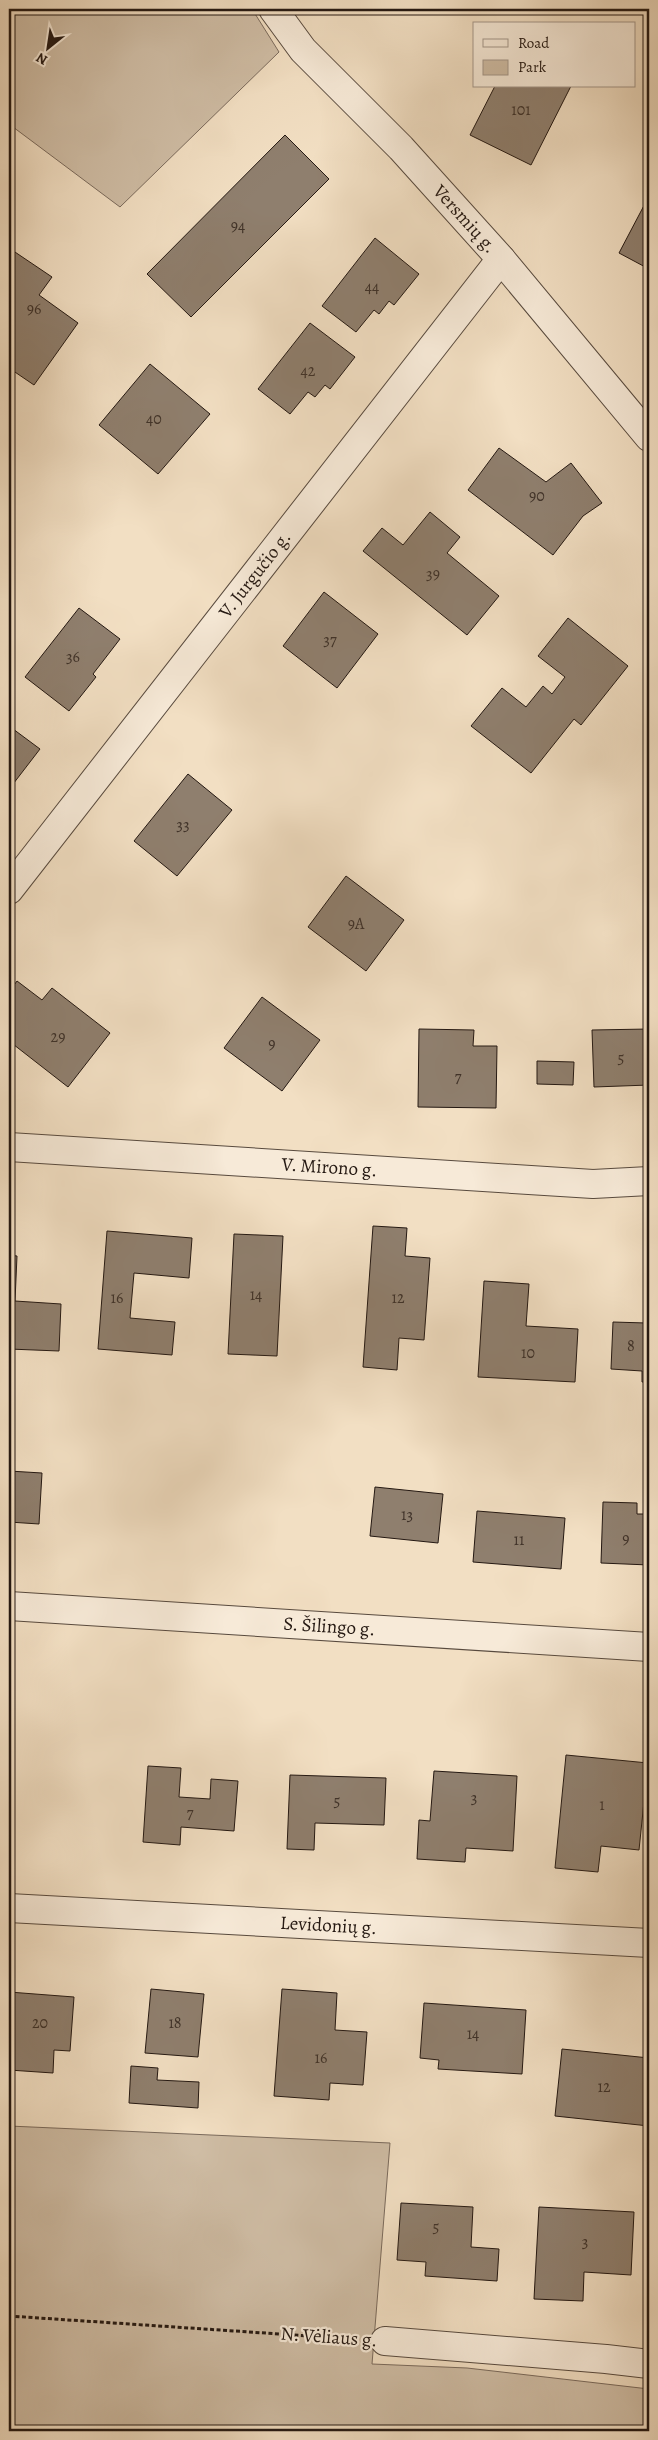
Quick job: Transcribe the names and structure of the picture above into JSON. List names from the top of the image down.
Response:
{
  "streets": {
    "street": [
      "Versmių g.",
      "V. Jurgučio g.",
      "V. Mirono g.",
      "S. Šilingo g.",
      "Levidonių g.",
      "N. Vėliaus g."
    ]
  },
  "crossings": [
    ["Versmių g.", "V. Jurgučio g."]
  ],
  "house_numbers": [
    "101",
    "94",
    "44",
    "96",
    "42",
    "40",
    "90",
    "39",
    "37",
    "36",
    "33",
    "9A",
    "29",
    "9",
    "5",
    "7",
    "14",
    "16",
    "12",
    "8",
    "10",
    "13",
    "9",
    "11",
    "3",
    "5",
    "1",
    "7",
    "20",
    "18",
    "14",
    "16",
    "12",
    "5",
    "3"
  ],
  "legend": ["Road", "Park"],
  "north": "bottom left"
}
